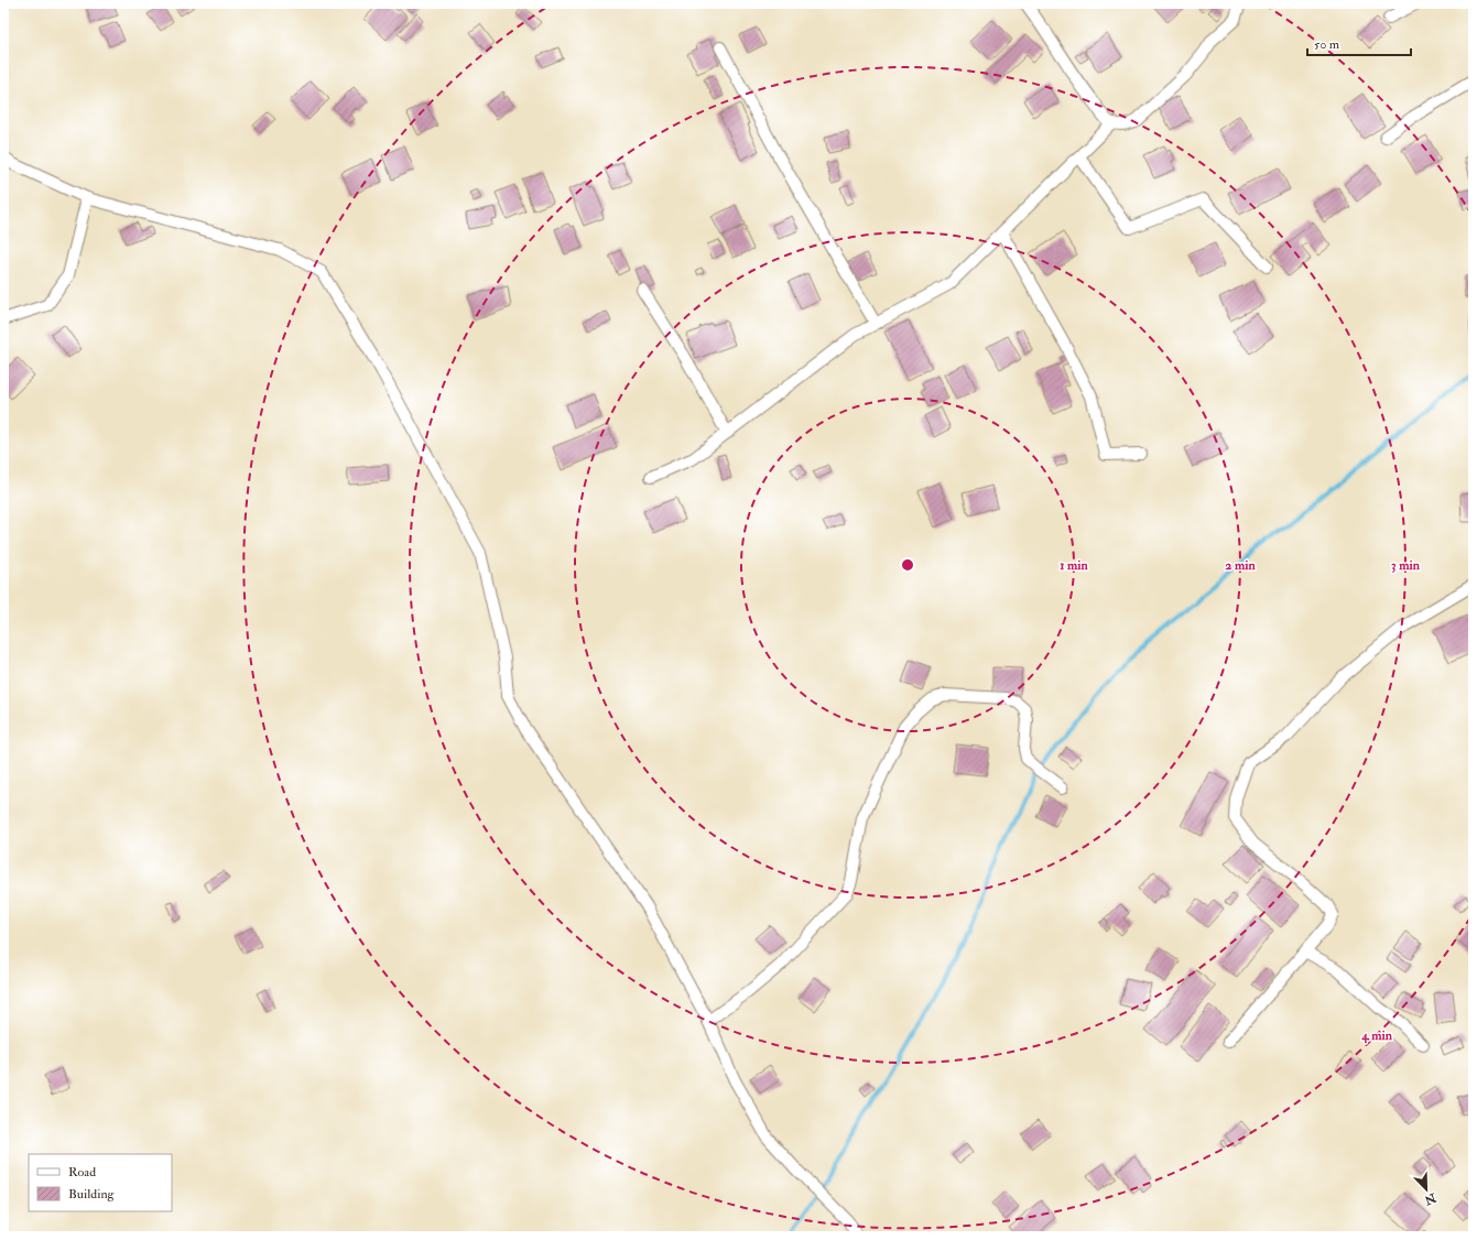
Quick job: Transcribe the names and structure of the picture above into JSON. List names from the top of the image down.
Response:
{
  "legend": ["Road", "Building"],
  "scale_bar": "50 m",
  "north": "bottom right",
  "rings": [
    "1 min",
    "2 min",
    "3 min",
    "4 min"
  ]
}
